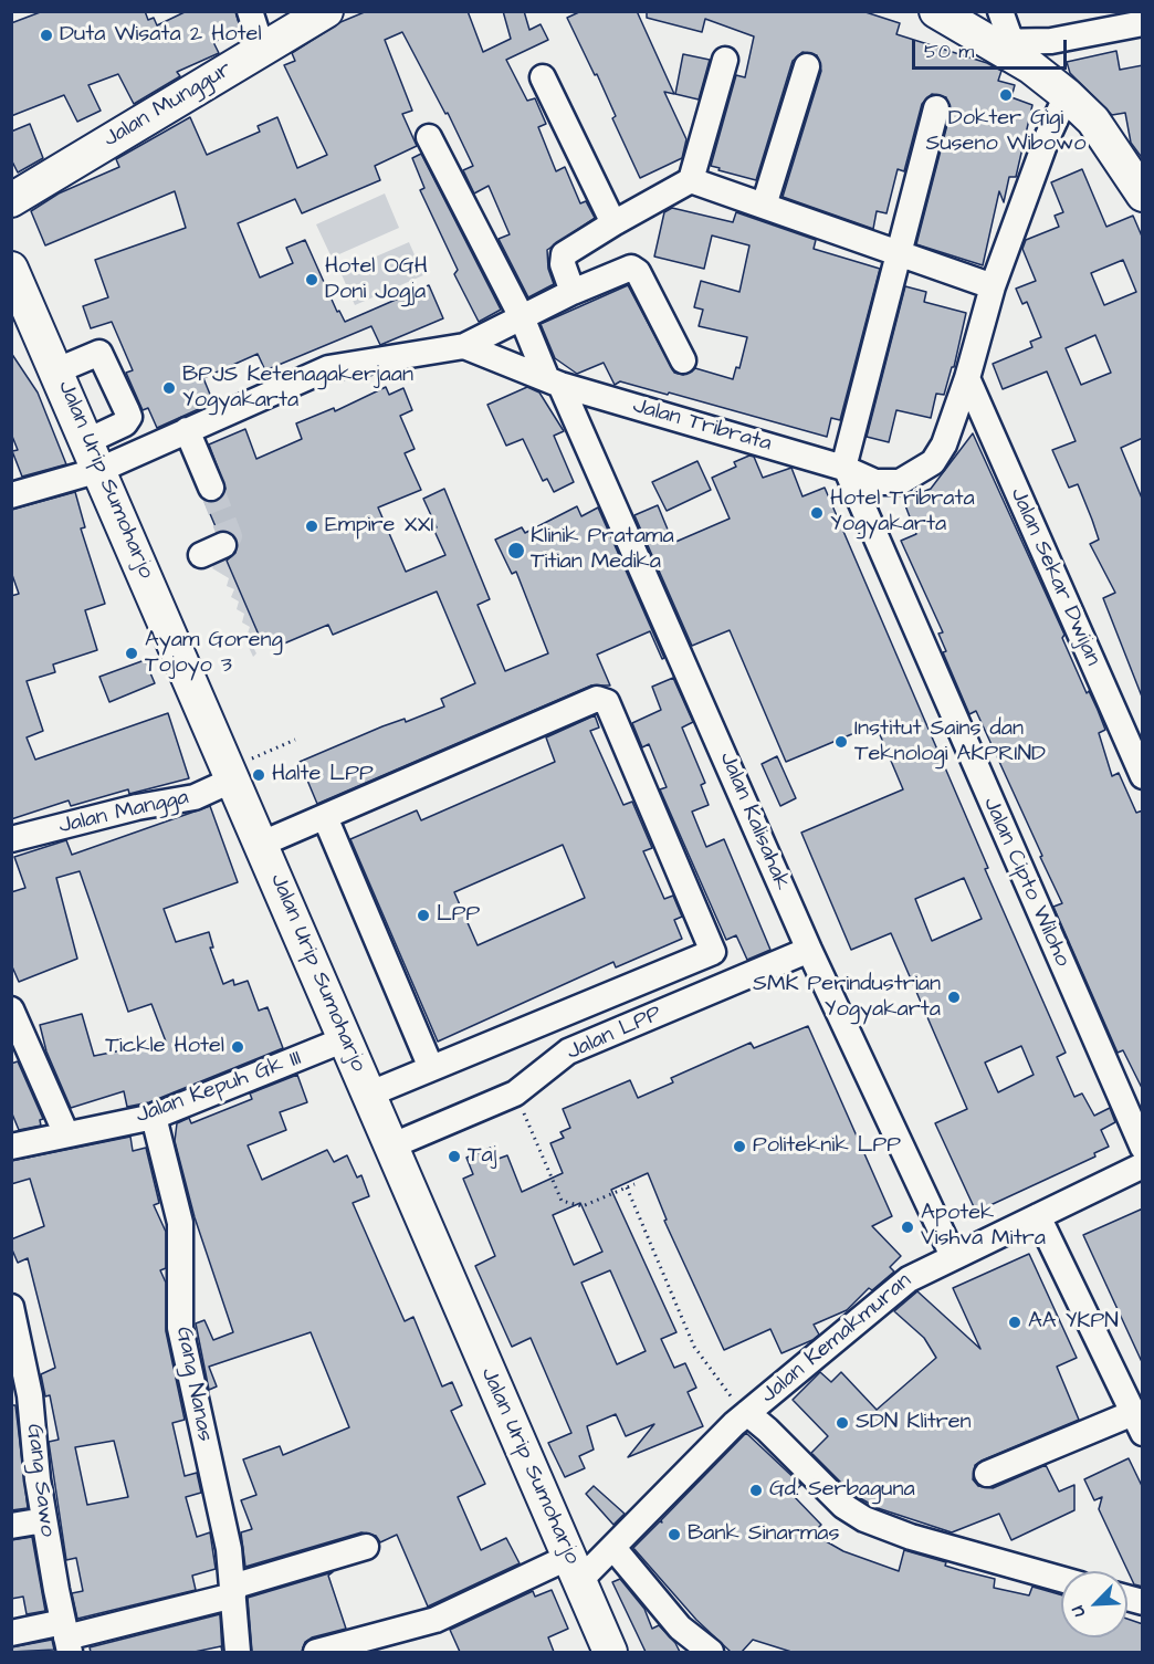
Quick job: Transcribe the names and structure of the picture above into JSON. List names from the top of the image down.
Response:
{
  "streets": {
    "main road": ["Jalan Munggur", "Jalan Urip Sumoharjo"],
    "street": [
      "Jalan Tribrata",
      "Jalan Sekar Dwijan",
      "Jalan Mangga",
      "Jalan Kalisahak",
      "Jalan Cipto Wiloho",
      "Jalan LPP",
      "Jalan Kepuh Gk III",
      "Jalan Kemakmuran",
      "Gang Nanas",
      "Gang Sawo"
    ]
  },
  "crossings": [
    ["Jalan Tribrata", "Jalan Sekar Dwijan"],
    ["Jalan Tribrata", "Jalan Kalisahak"],
    ["Jalan Tribrata", "Jalan Cipto Wiloho"],
    ["Jalan Urip Sumoharjo", "Jalan Mangga"],
    ["Jalan Urip Sumoharjo", "Jalan LPP"],
    ["Jalan Urip Sumoharjo", "Jalan Kepuh Gk III"],
    ["Jalan Urip Sumoharjo", "Jalan Kemakmuran"],
    ["Jalan Kalisahak", "Jalan LPP"],
    ["Jalan Kalisahak", "Jalan Kemakmuran"],
    ["Jalan Kepuh Gk III", "Gang Nanas"]
  ],
  "places": [
    "Duta Wisata 2 Hotel",
    "Dokter Gigi Suseno Wibowo",
    "Hotel OGH Doni Jogja",
    "BPJS Ketenagakerjaan Yogyakarta",
    "Hotel Tribrata Yogyakarta",
    "Empire XXI",
    "Klinik Pratama Titian Medika",
    "Ayam Goreng Tojoyo 3",
    "Institut Sains dan Teknologi AKPRIND",
    "Halte LPP",
    "LPP",
    "SMK Perindustrian Yogyakarta",
    "Tickle Hotel",
    "Politeknik LPP",
    "Taj",
    "Apotek Vishva Mitra",
    "AA YKPN",
    "SDN Klitren",
    "Gd. Serbaguna",
    "Bank Sinarmas"
  ],
  "scale_bar": "50 m",
  "north": "bottom left"
}
